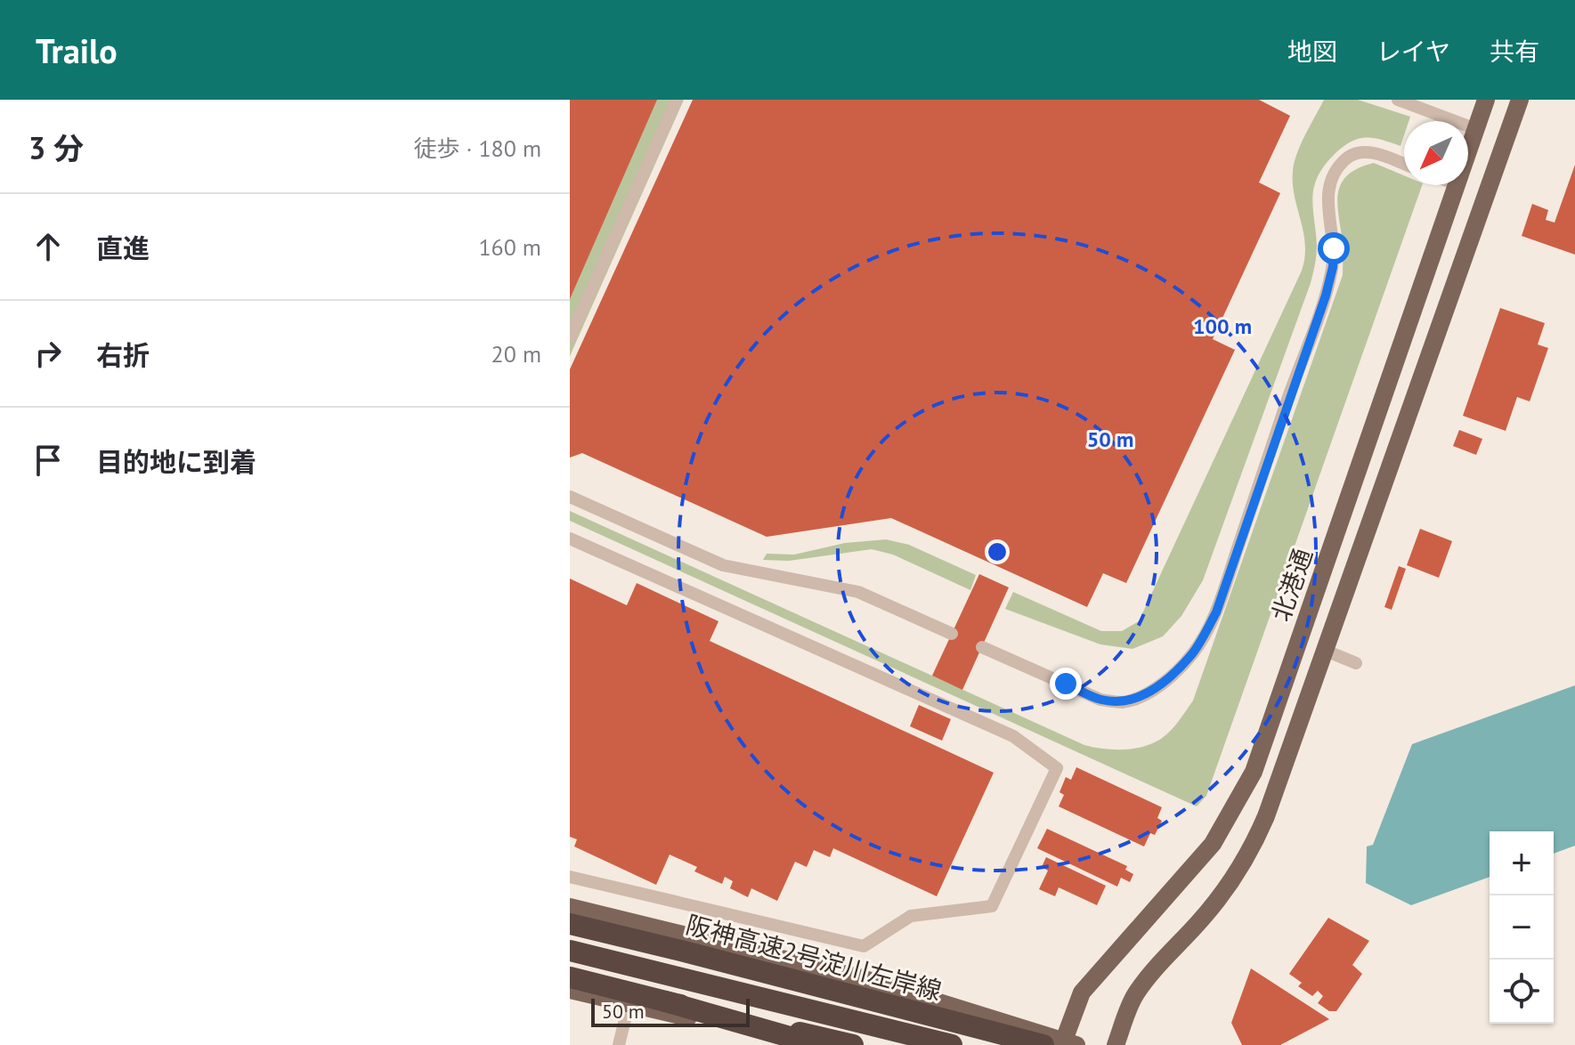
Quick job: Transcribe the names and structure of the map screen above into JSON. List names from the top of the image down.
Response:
{
  "streets": {
    "highway": ["阪神高速2号淀川左岸線"],
    "main road": ["北港通"]
  },
  "crossings": [
    ["北港通", "阪神高速2号淀川左岸線"]
  ],
  "scale_bar": "50 m",
  "north": "bottom left",
  "page": {
    "header": "Trailo",
    "nav": ["地図", "レイヤ", "共有"],
    "heading": ["3 分", "徒歩 · 180 m"],
    "list": [
      ["直進", "160 m"],
      ["右折", "20 m"],
      "目的地に到着"
    ],
    "map_buttons": ["+", "−"],
    "scale": "50 m"
  },
  "rings": ["100 m", "50 m"]
}
